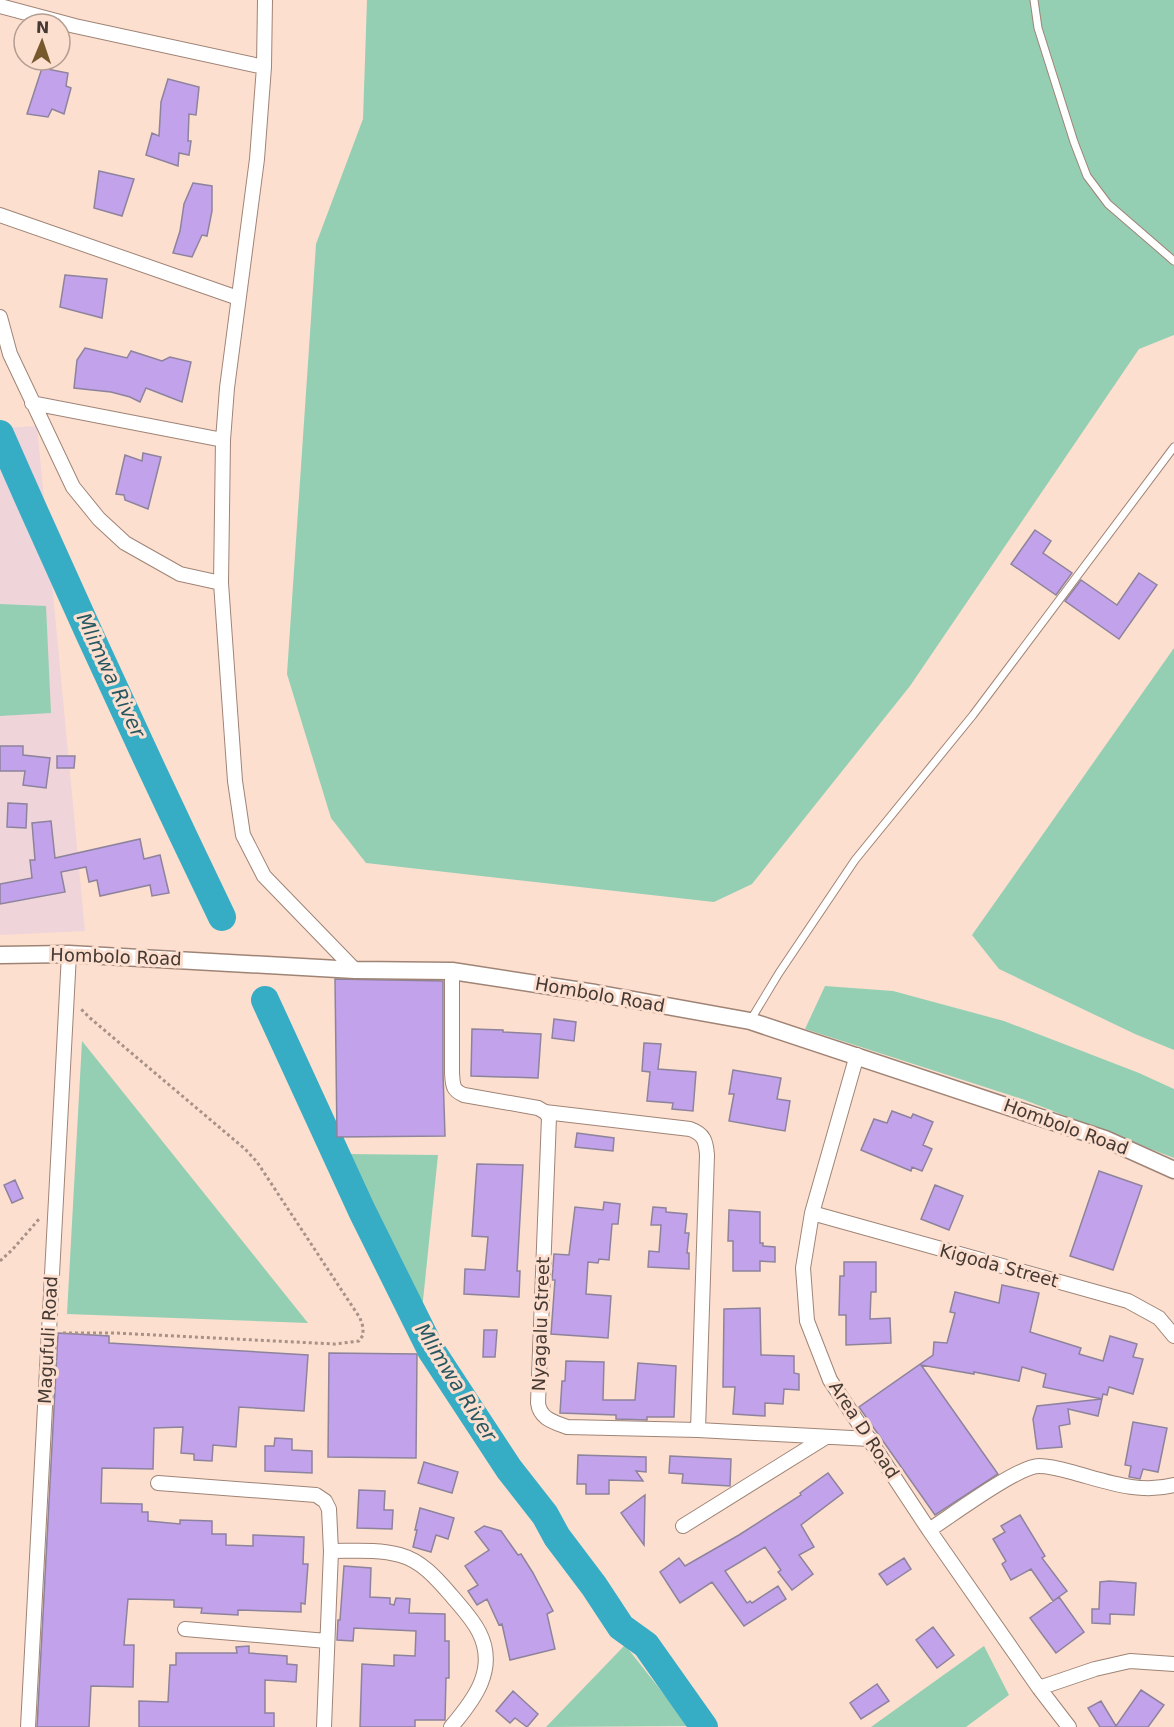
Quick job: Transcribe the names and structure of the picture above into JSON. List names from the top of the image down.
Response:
{
  "streets": {
    "street": [
      "Hombolo Road",
      "Kigoda Street",
      "Nyagalu Street",
      "Magufuli Road",
      "Area D Road"
    ]
  },
  "crossings": [
    ["Hombolo Road", "Magufuli Road"],
    ["Hombolo Road", "Area D Road"],
    ["Kigoda Street", "Area D Road"],
    ["Nyagalu Street", "Area D Road"]
  ],
  "water": ["Mlimwa River"],
  "north": "top"
}
